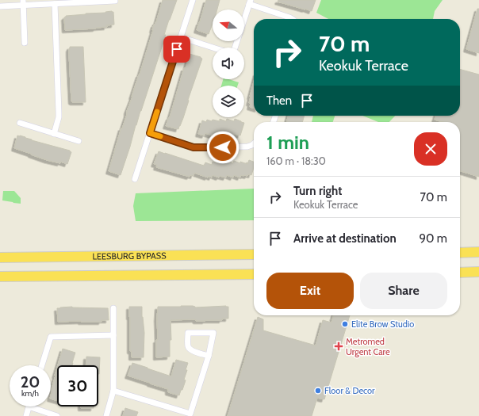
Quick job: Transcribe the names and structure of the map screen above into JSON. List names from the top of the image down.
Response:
{
  "streets": {
    "highway": ["LEESBURG BYPASS"]
  },
  "places": {
    "other": ["Elite Brow Studio", "Floor & Decor"],
    "health": ["Metromed Urgent Care"]
  },
  "north": "left",
  "page": {
    "turn": ["70 m", "Keokuk Terrace"],
    "then": "Then",
    "heading": ["1 min", "160 m · 18:30"],
    "list": [
      {
        "name": "Turn right",
        "note": "Keokuk Terrace",
        "value": "70 m"
      },
      {
        "name": "Arrive at destination",
        "value": "90 m"
      }
    ],
    "buttons": ["Exit", "Share"],
    "speed": "20 km/h",
    "limit": "30"
  }
}
